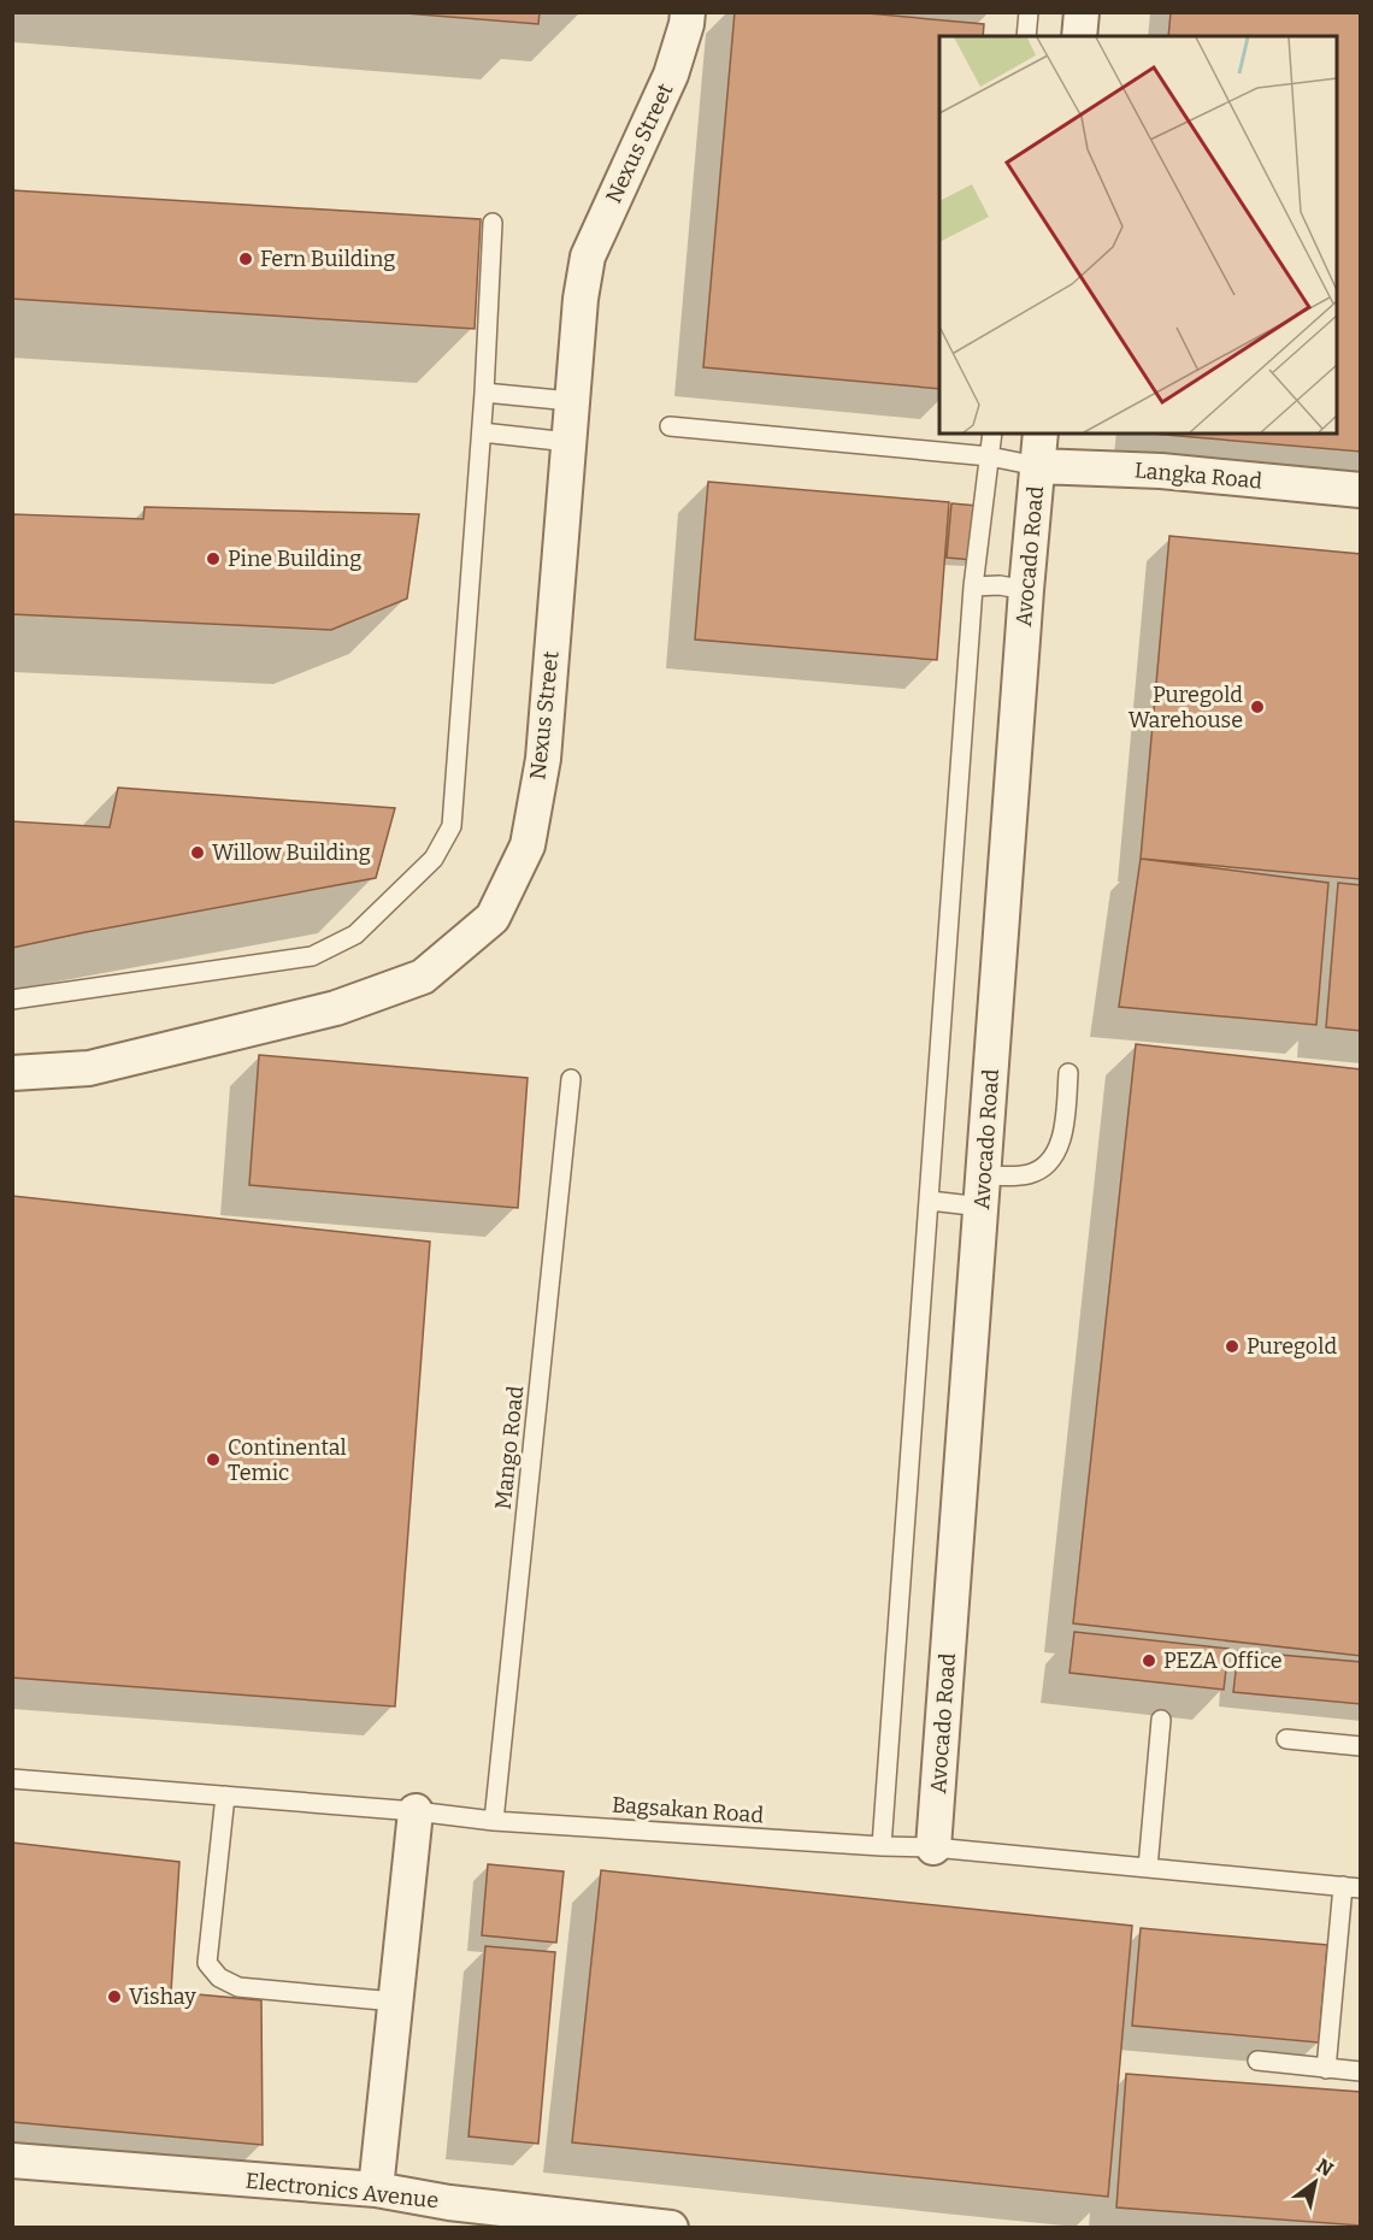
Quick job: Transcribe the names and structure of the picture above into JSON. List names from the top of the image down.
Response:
{
  "streets": {
    "street": [
      "Nexus Street",
      "Langka Road",
      "Avocado Road",
      "Electronics Avenue"
    ],
    "lane": ["Mango Road", "Bagsakan Road"]
  },
  "crossings": [
    ["Langka Road", "Avocado Road"],
    ["Avocado Road", "Bagsakan Road"],
    ["Mango Road", "Bagsakan Road"]
  ],
  "places": [
    "Fern Building",
    "Pine Building",
    "Puregold Warehouse",
    "Willow Building",
    "Puregold",
    "Continental Temic",
    "PEZA Office",
    "Vishay"
  ],
  "north": "top right"
}
